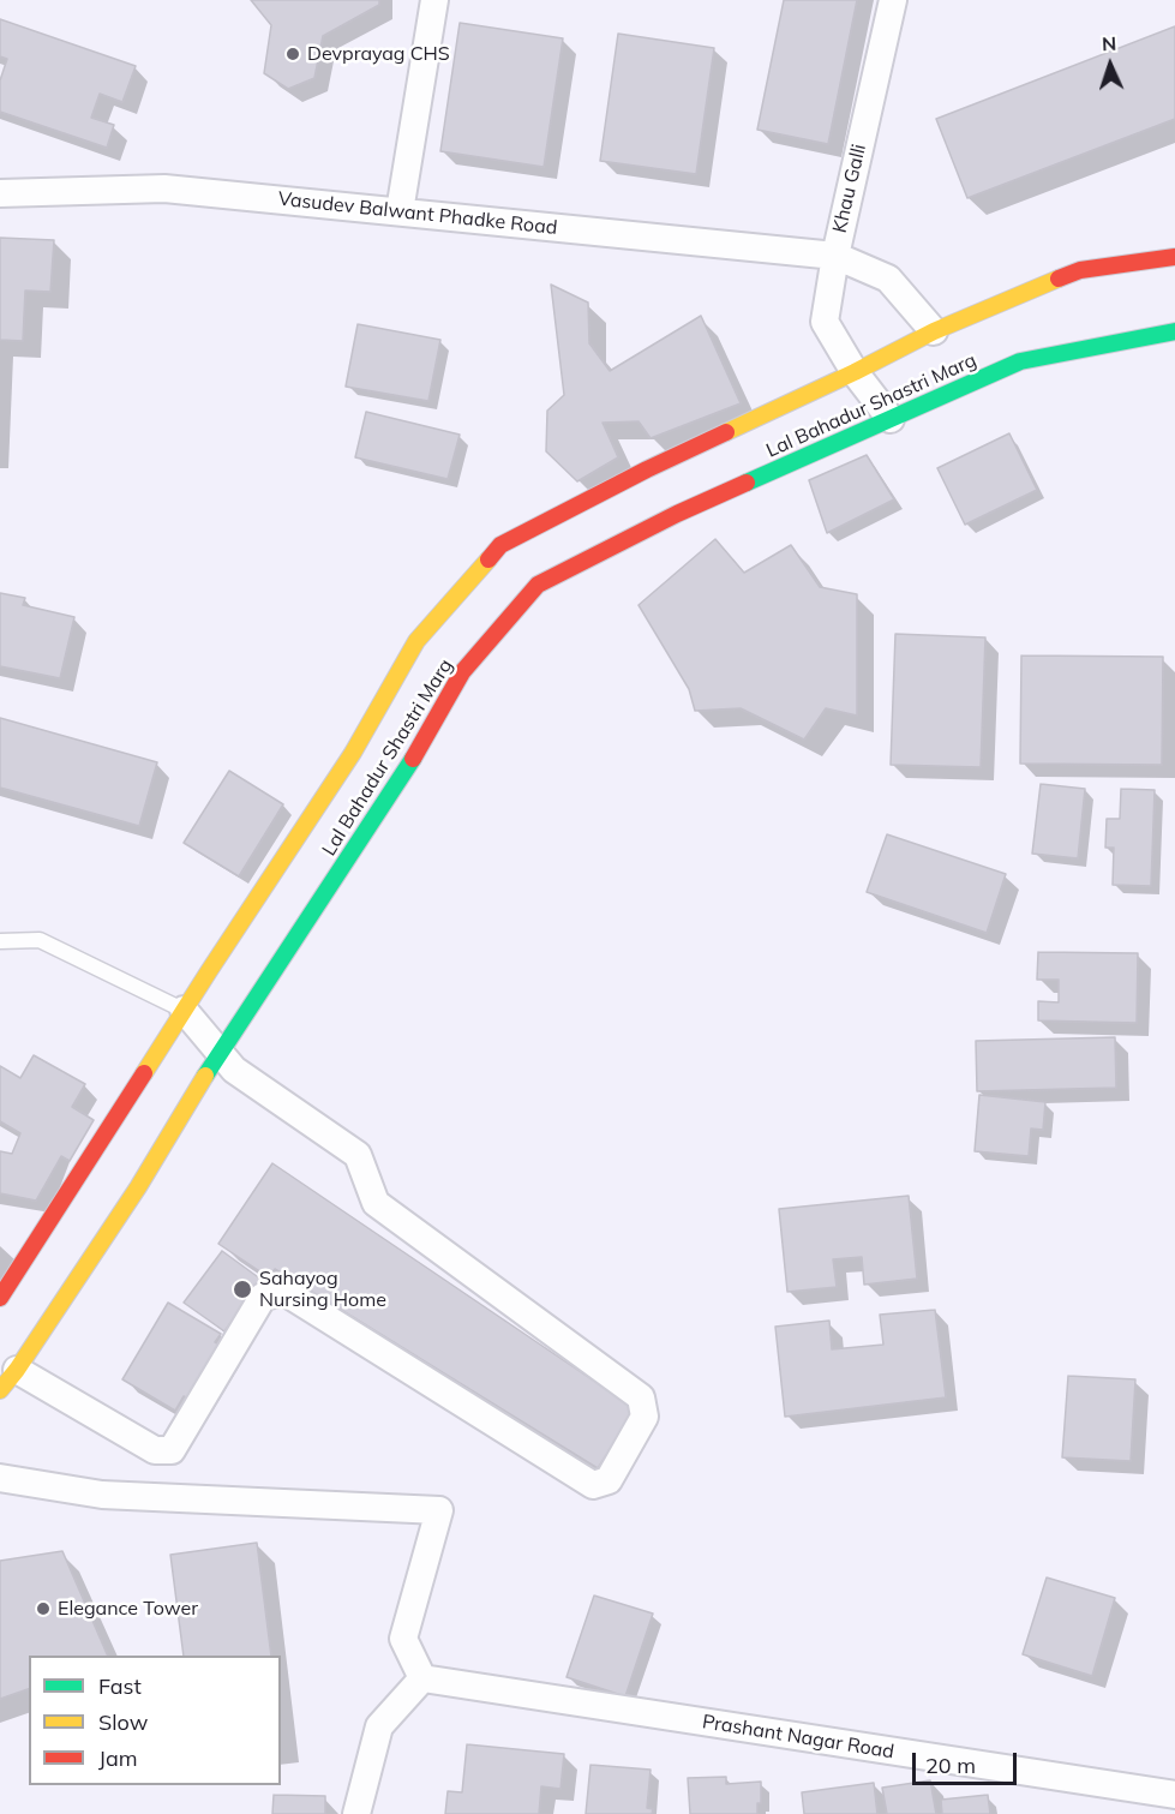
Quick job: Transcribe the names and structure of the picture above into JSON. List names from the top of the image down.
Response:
{
  "streets": {
    "main road": ["Lal Bahadur Shastri Marg"],
    "street": ["Khau Galli", "Vasudev Balwant Phadke Road", "Prashant Nagar Road"]
  },
  "crossings": [
    ["Khau Galli", "Vasudev Balwant Phadke Road"],
    ["Khau Galli", "Lal Bahadur Shastri Marg"],
    ["Vasudev Balwant Phadke Road", "Lal Bahadur Shastri Marg"]
  ],
  "places": ["Devprayag CHS", "Sahayog Nursing Home", "Elegance Tower"],
  "legend": ["Fast", "Slow", "Jam"],
  "scale_bar": "20 m",
  "north": "top"
}
